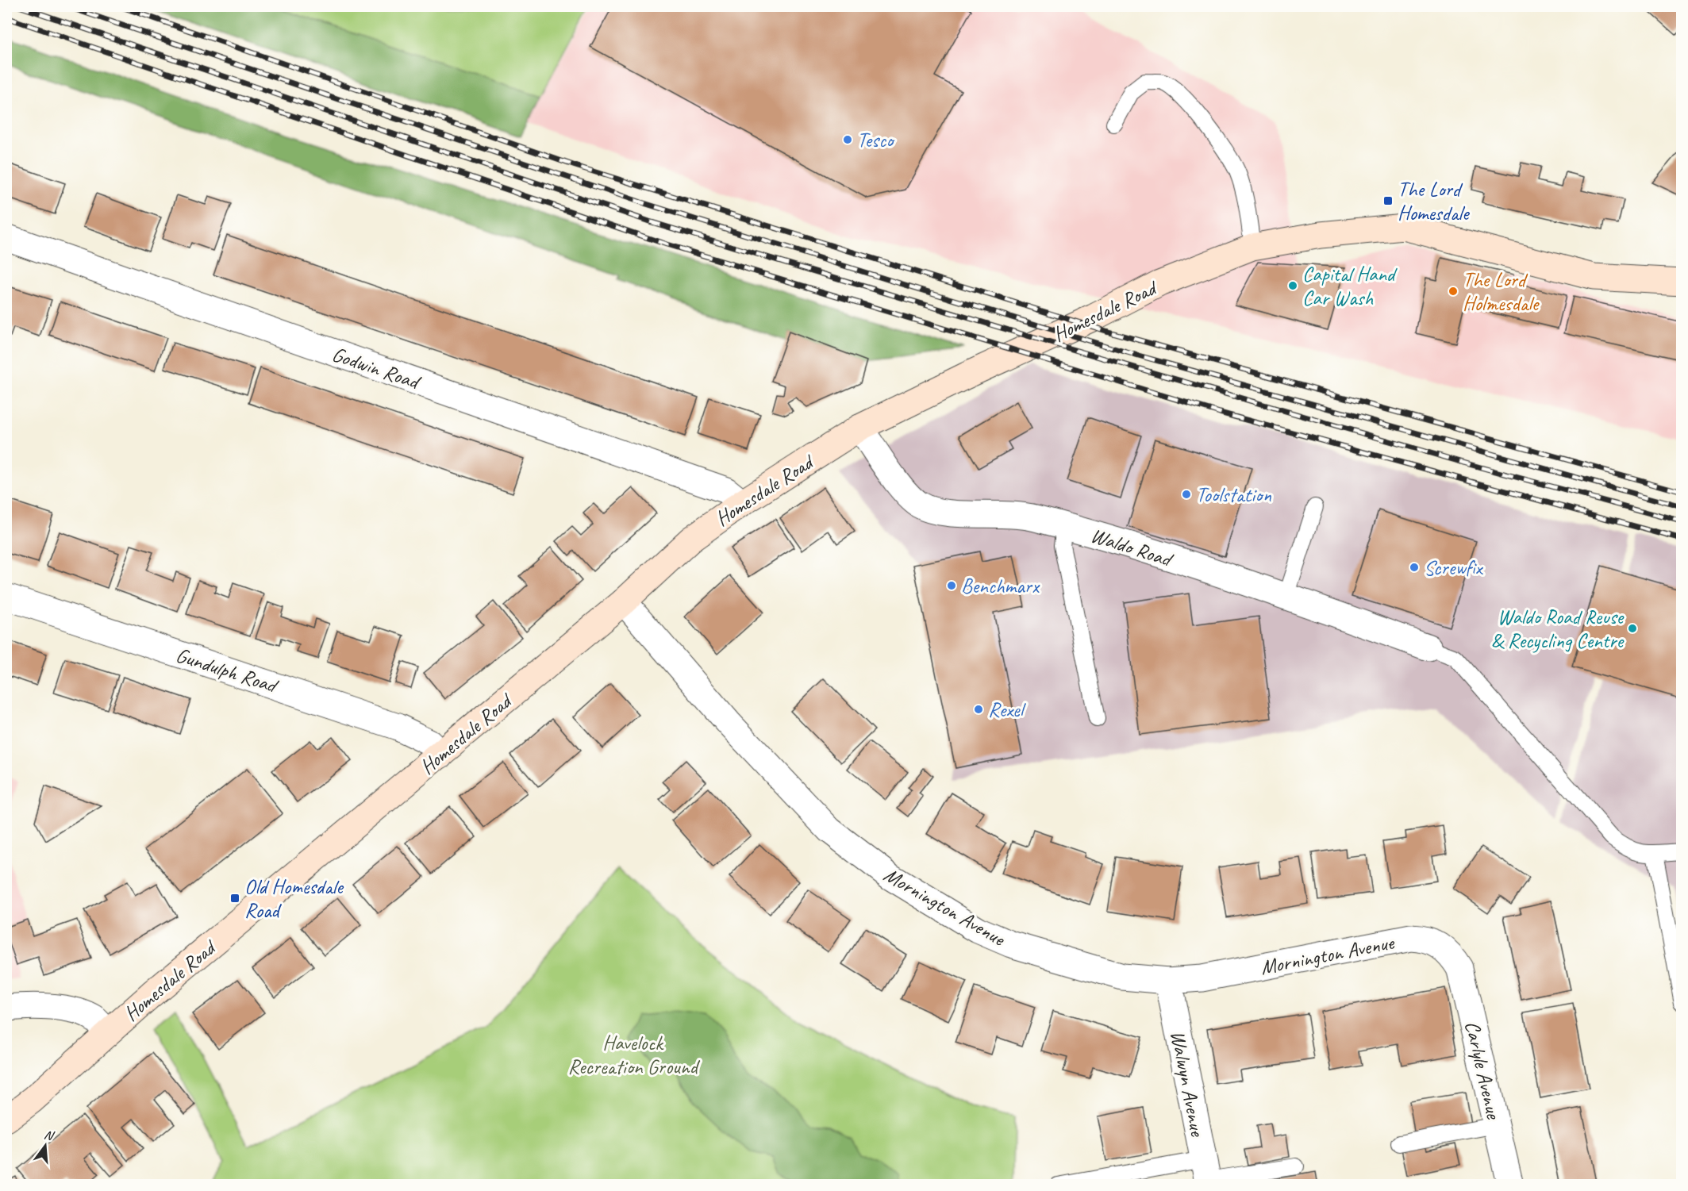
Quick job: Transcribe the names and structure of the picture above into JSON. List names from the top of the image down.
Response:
{
  "streets": {
    "main road": ["Homesdale Road"],
    "street": [
      "Godwin Road",
      "Waldo Road",
      "Gundulph Road",
      "Mornington Avenue",
      "Carlyle Avenue",
      "Walwyn Avenue"
    ]
  },
  "crossings": [
    ["Homesdale Road", "Godwin Road"],
    ["Homesdale Road", "Waldo Road"],
    ["Homesdale Road", "Gundulph Road"],
    ["Homesdale Road", "Mornington Avenue"],
    ["Mornington Avenue", "Carlyle Avenue"],
    ["Mornington Avenue", "Walwyn Avenue"]
  ],
  "parks": ["Havelock Recreation Ground"],
  "places": {
    "other": [
      "Tesco",
      "Capital Hand Car Wash",
      "The Lord Holmesdale",
      "Toolstation",
      "Screwfix",
      "Benchmarx",
      "Waldo Road Reuse & Recycling Centre",
      "Rexel"
    ],
    "transit": ["The Lord Homesdale", "Old Homesdale Road"]
  },
  "north": "top"
}
